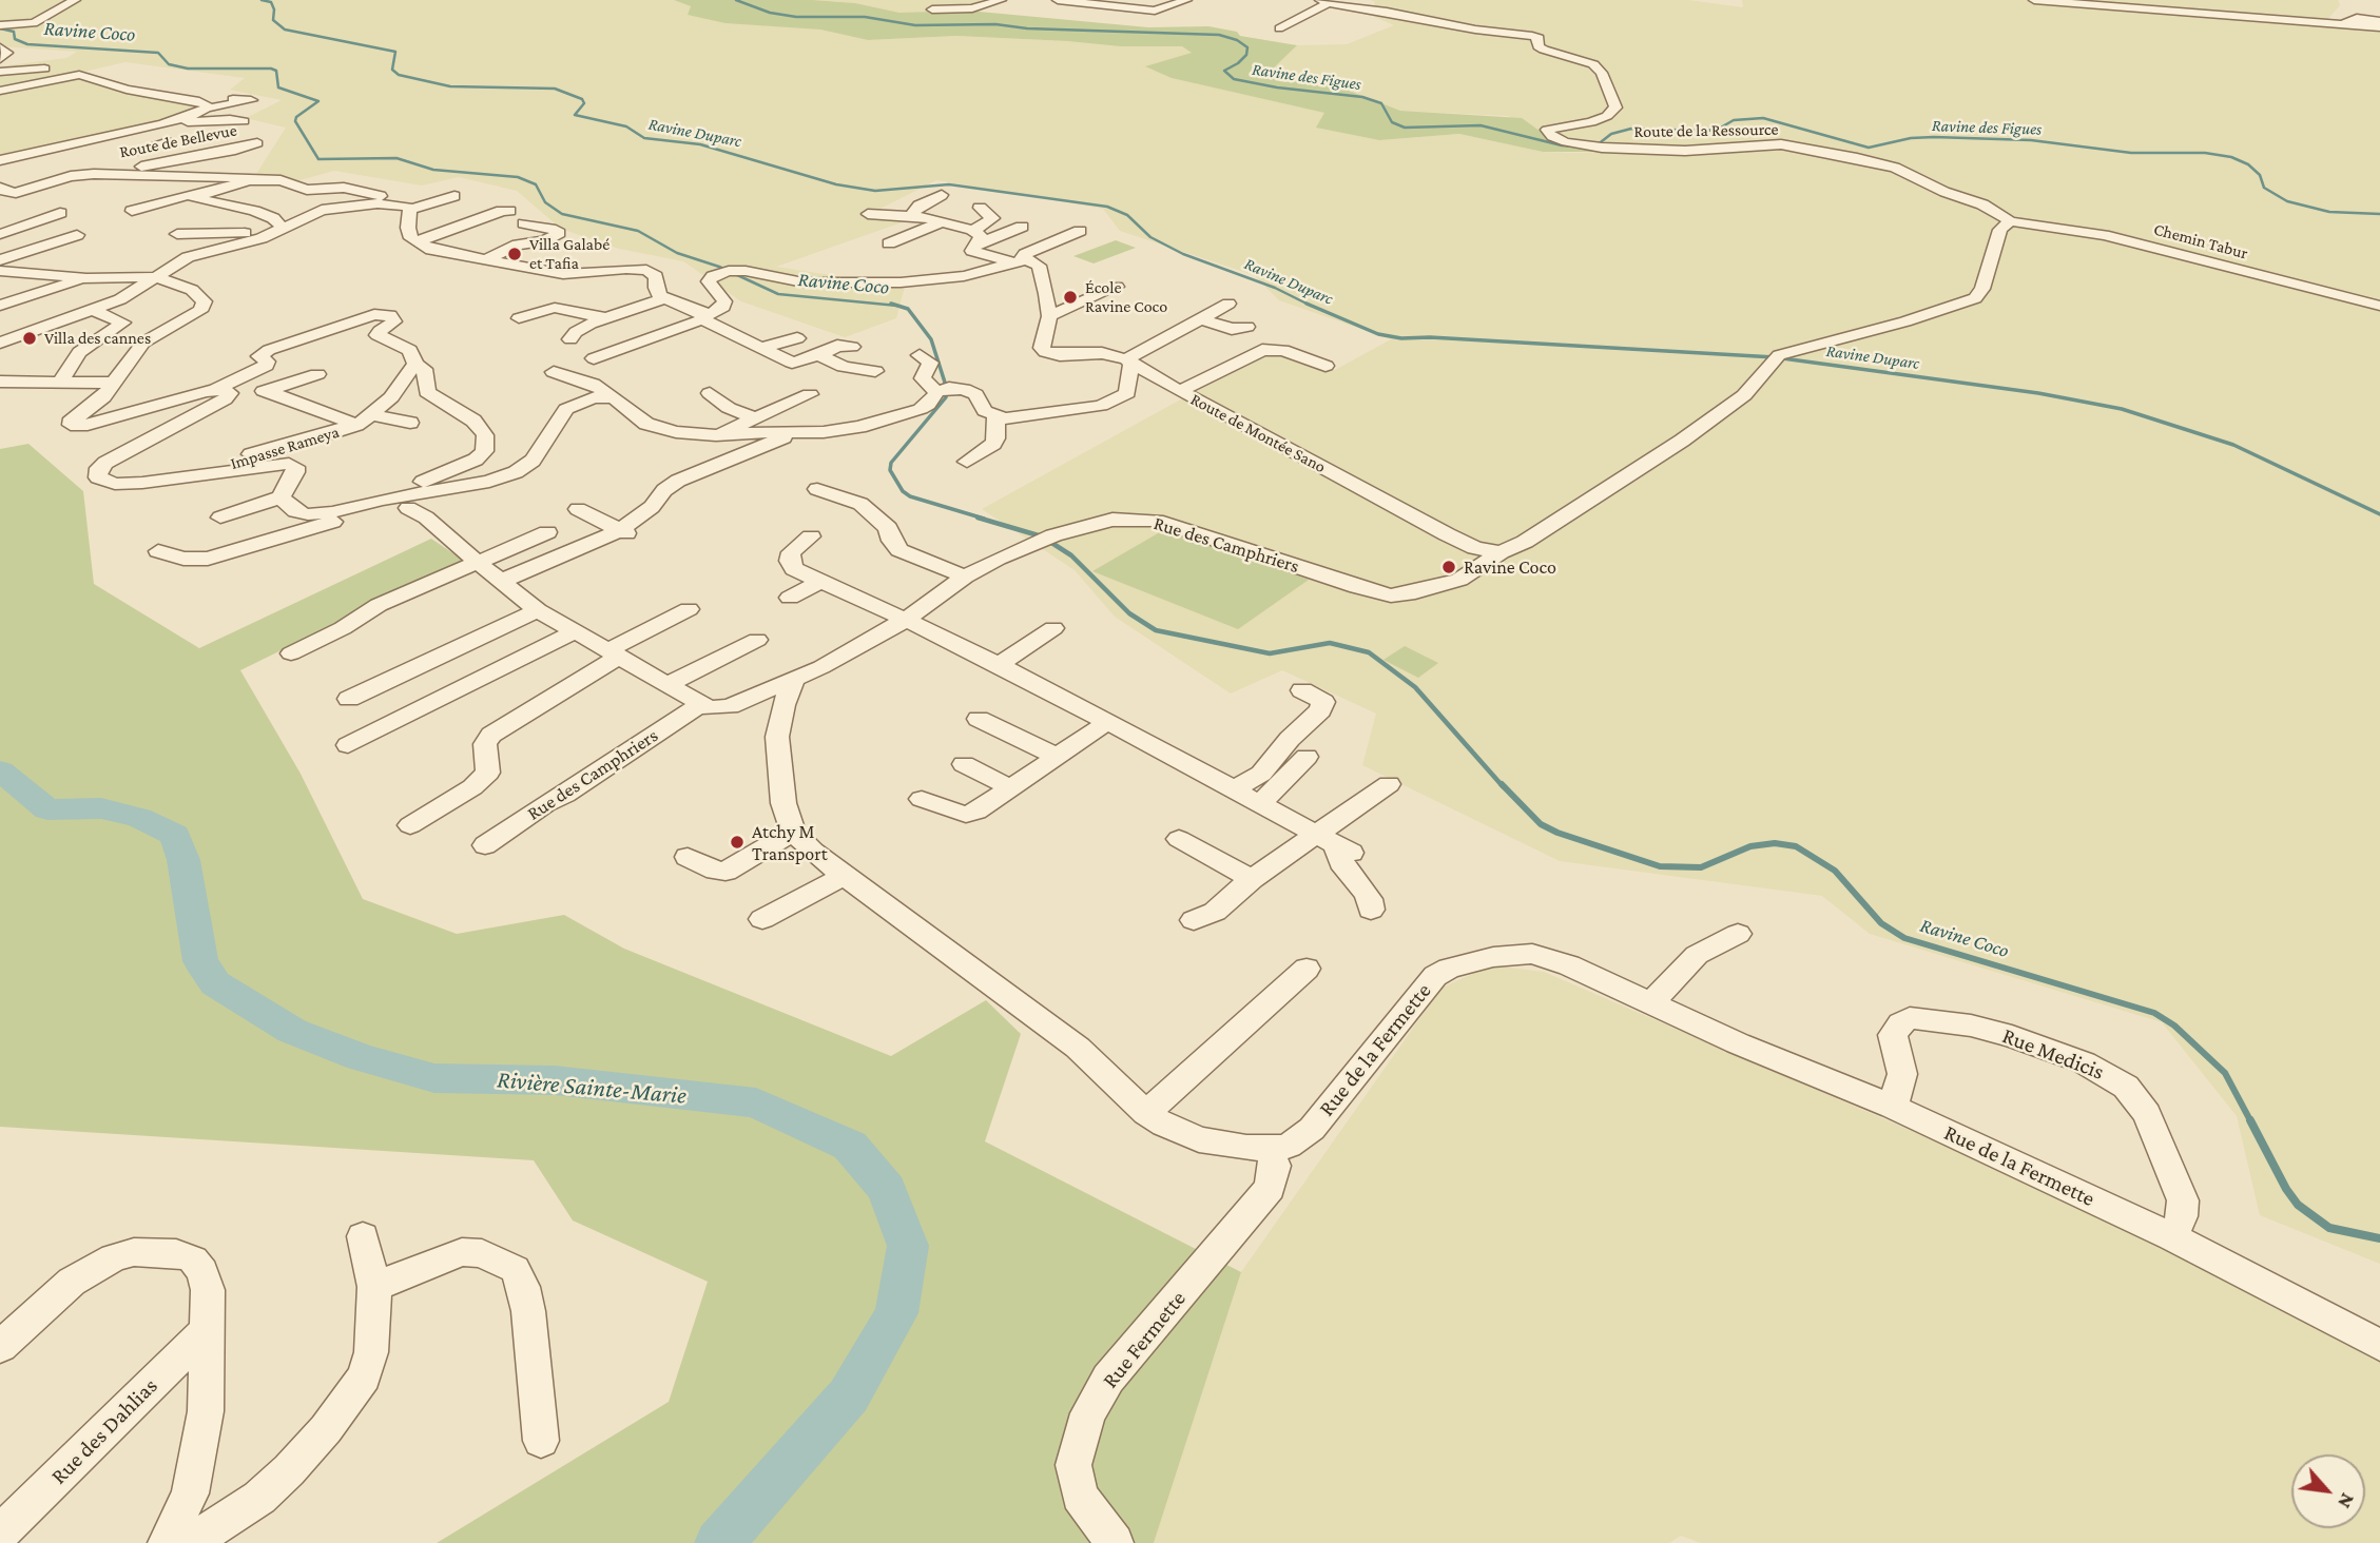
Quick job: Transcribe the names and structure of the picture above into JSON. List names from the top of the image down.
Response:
{
  "streets": {
    "street": [
      "Route de la Ressource",
      "Route de Bellevue",
      "Chemin Tabur",
      "Route de Montée Sano",
      "Impasse Rameya",
      "Rue des Camphriers",
      "Rue de la Fermette",
      "Rue Medicis",
      "Rue Fermette",
      "Rue des Dahlias"
    ]
  },
  "crossings": [
    ["Route de la Ressource", "Chemin Tabur"],
    ["Route de Montée Sano", "Rue des Camphriers"],
    ["Rue des Camphriers", "Rue de la Fermette"],
    ["Rue de la Fermette", "Rue Medicis"],
    ["Rue de la Fermette", "Rue Fermette"]
  ],
  "water": [
    "Ravine Coco",
    "Ravine des Figues",
    "Ravine Duparc",
    "Rivière Sainte-Marie"
  ],
  "places": [
    "Villa Galabé et Tafia",
    "École Ravine Coco",
    "Villa des cannes",
    "Ravine Coco",
    "Atchy M Transport"
  ],
  "north": "bottom right"
}
